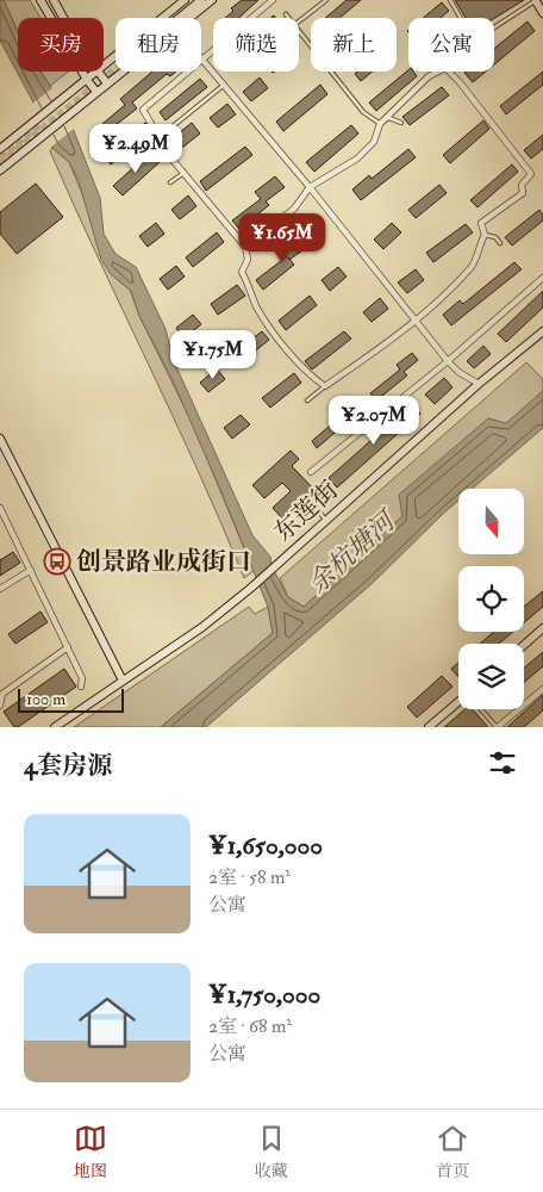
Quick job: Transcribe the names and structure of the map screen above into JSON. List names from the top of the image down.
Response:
{
  "streets": {
    "street": ["东莲街"]
  },
  "water": ["余杭塘河"],
  "places": {
    "bus stop": ["创景路业成街口"]
  },
  "scale_bar": "100 m",
  "north": "bottom",
  "page": {
    "chip": [
      "买房",
      "租房",
      "筛选",
      "新上",
      "公寓"
    ],
    "price": [
      "¥2.49M",
      "¥1.65M",
      "¥1.75M",
      "¥2.07M"
    ],
    "scale": "100 m",
    "heading": "4套房源",
    "list": [
      {
        "name": "¥1,650,000",
        "note": "2室 · 58 m² · 公寓"
      },
      {
        "name": "¥1,750,000",
        "note": "2室 · 68 m² · 公寓"
      }
    ],
    "tabs": ["地图", "收藏", "首页"]
  }
}
